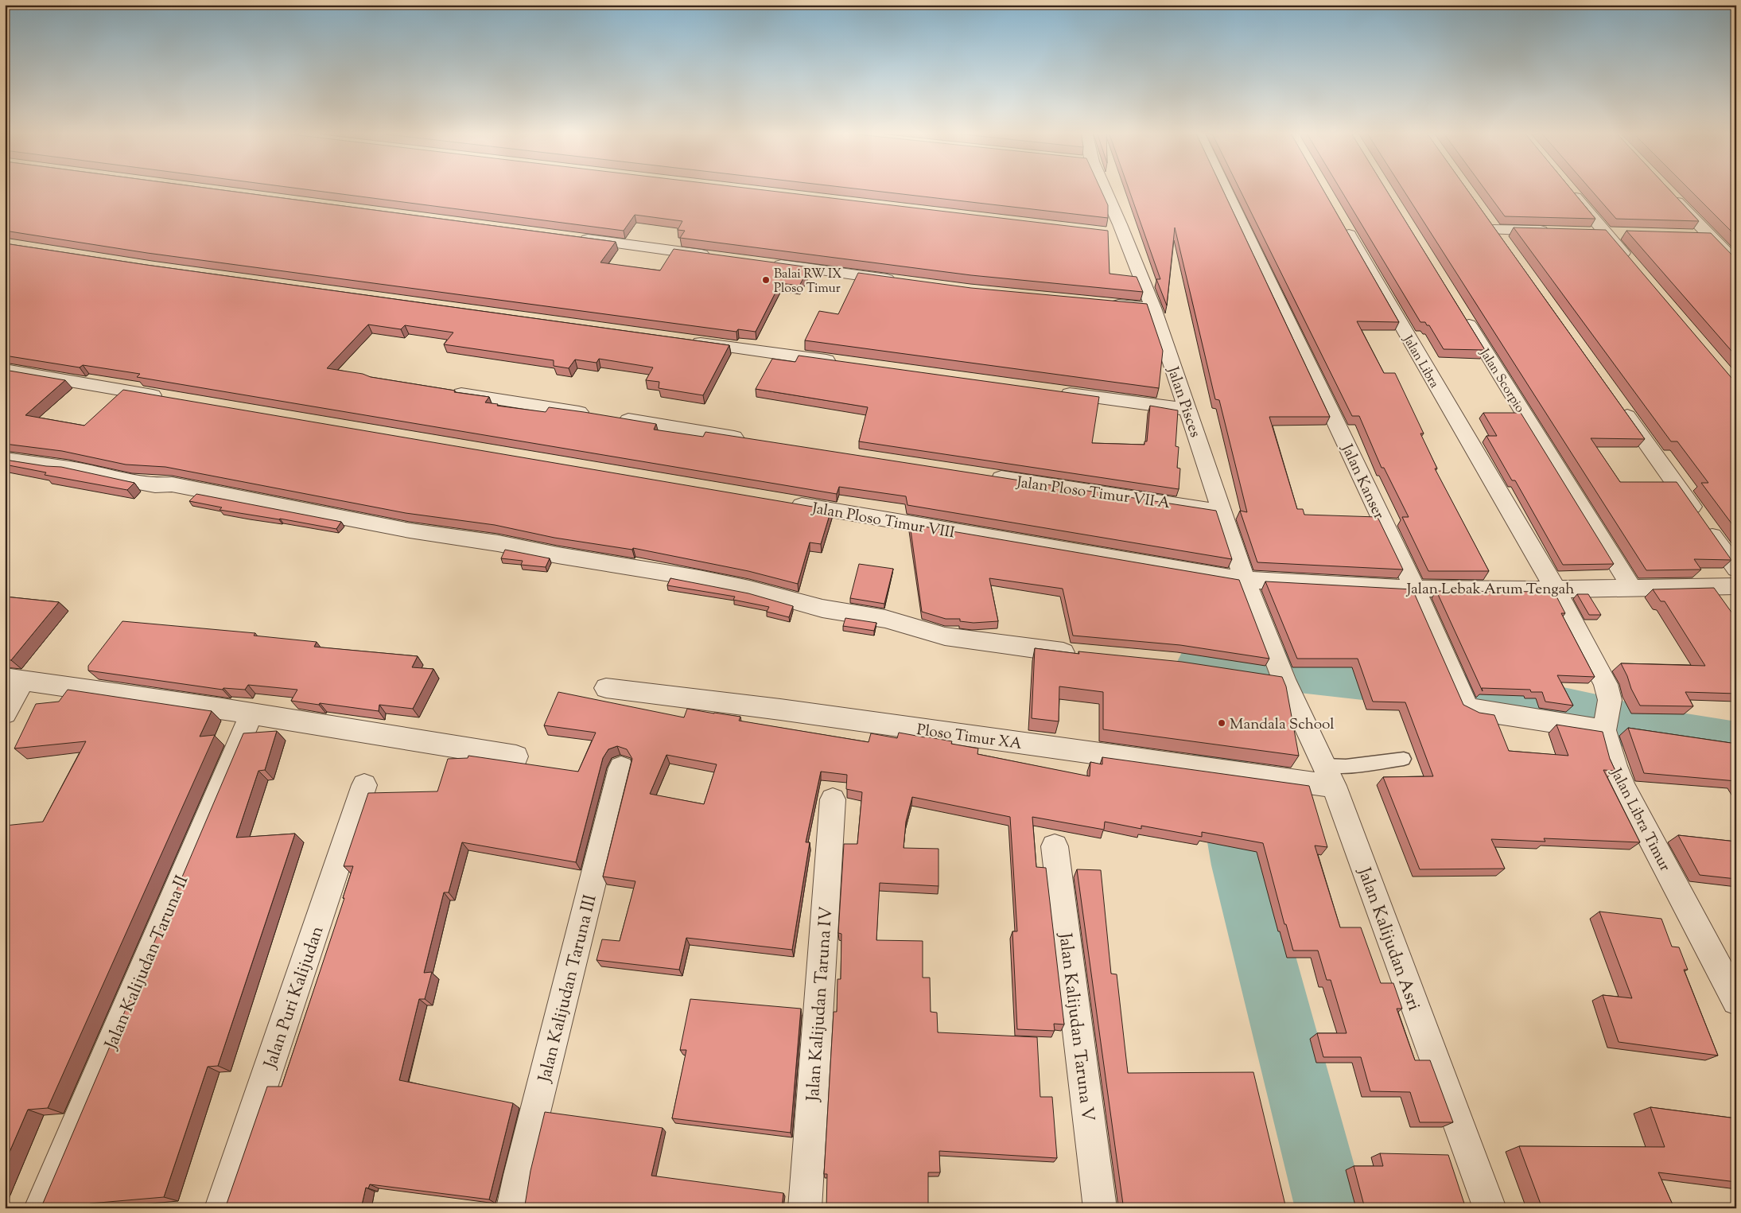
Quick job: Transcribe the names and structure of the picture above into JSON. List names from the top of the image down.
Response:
{
  "streets": {
    "street": [
      "Jalan Libra",
      "Jalan Scorpio",
      "Jalan Pisces",
      "Jalan Kanser",
      "Jalan Ploso Timur VII A",
      "Jalan Ploso Timur VIII",
      "Jalan Lebak Arum Tengah",
      "Ploso Timur XA",
      "Jalan Libra Timur",
      "Jalan Kalijudan Asri",
      "Jalan Kalijudan Taruna II",
      "Jalan Kalijudan Taruna III",
      "Jalan Puri Kalijudan",
      "Jalan Kalijudan Taruna IV",
      "Jalan Kalijudan Taruna V"
    ]
  },
  "crossings": [
    ["Jalan Libra", "Jalan Lebak Arum Tengah"],
    ["Jalan Libra", "Jalan Libra Timur"],
    ["Jalan Scorpio", "Jalan Lebak Arum Tengah"],
    ["Jalan Pisces", "Jalan Ploso Timur VII A"],
    ["Jalan Pisces", "Jalan Ploso Timur VIII"],
    ["Jalan Pisces", "Jalan Lebak Arum Tengah"],
    ["Jalan Pisces", "Jalan Kalijudan Asri"],
    ["Jalan Kanser", "Jalan Lebak Arum Tengah"],
    ["Jalan Kanser", "Jalan Libra Timur"],
    ["Jalan Ploso Timur VIII", "Jalan Lebak Arum Tengah"],
    ["Jalan Lebak Arum Tengah", "Jalan Libra Timur"],
    ["Ploso Timur XA", "Jalan Kalijudan Asri"]
  ],
  "places": ["Balai RW IX Ploso Timur", "Mandala School"]
}
